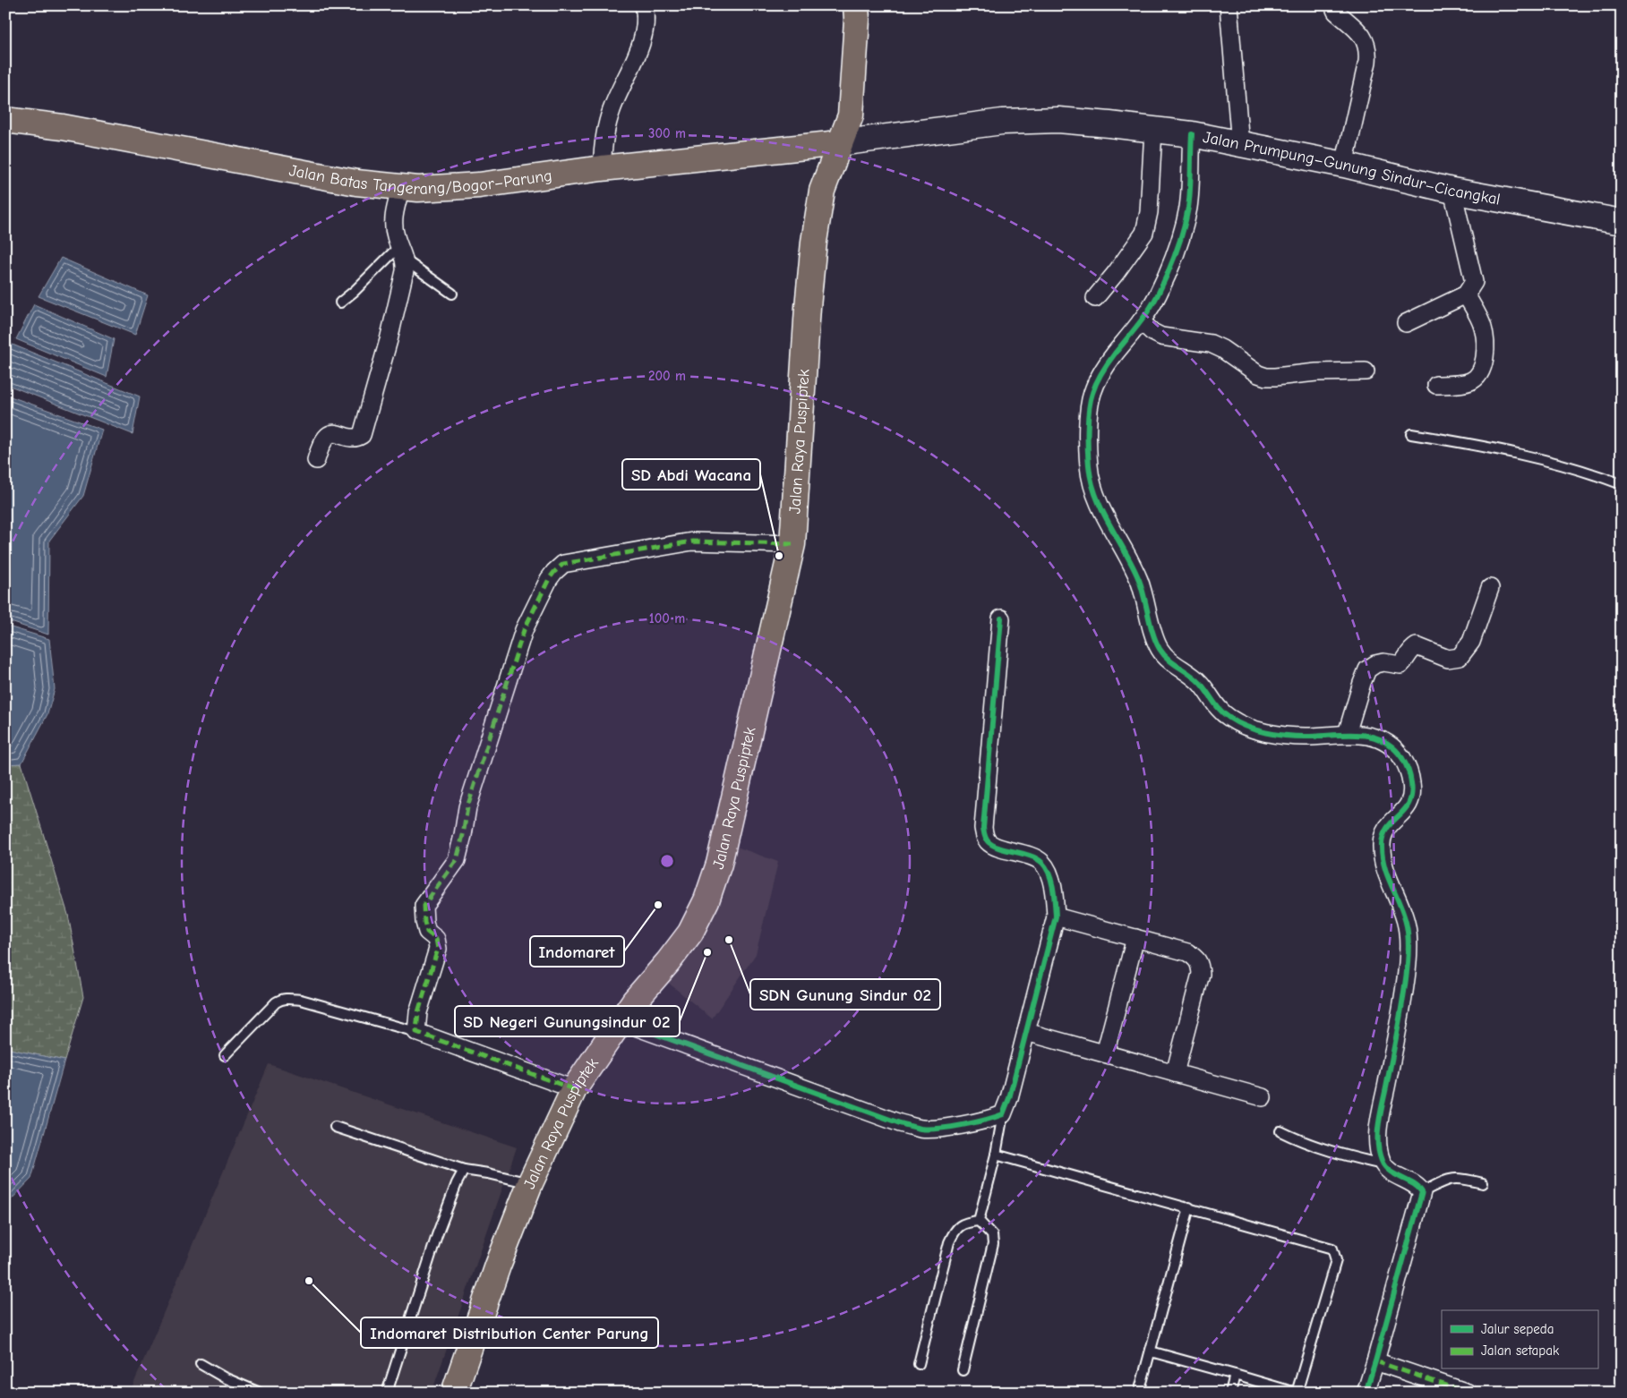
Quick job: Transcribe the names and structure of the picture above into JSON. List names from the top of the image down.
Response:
{
  "streets": {
    "main road": ["Jalan Prumpung–Gunung Sindur–Cicangkal", "Jalan Batas Tangerang/Bogor–Parung", "Jalan Raya Puspiptek"]
  },
  "crossings": [
    ["Jalan Prumpung–Gunung Sindur–Cicangkal", "Jalan Batas Tangerang/Bogor–Parung"],
    ["Jalan Prumpung–Gunung Sindur–Cicangkal", "Jalan Raya Puspiptek"],
    ["Jalan Batas Tangerang/Bogor–Parung", "Jalan Raya Puspiptek"]
  ],
  "places": [
    "SD Abdi Wacana",
    "Indomaret",
    "SDN Gunung Sindur 02",
    "SD Negeri Gunungsindur 02",
    "Indomaret Distribution Center Parung"
  ],
  "legend": ["Jalur sepeda", "Jalan setapak"],
  "rings": ["300 m", "200 m", "100 m"]
}
